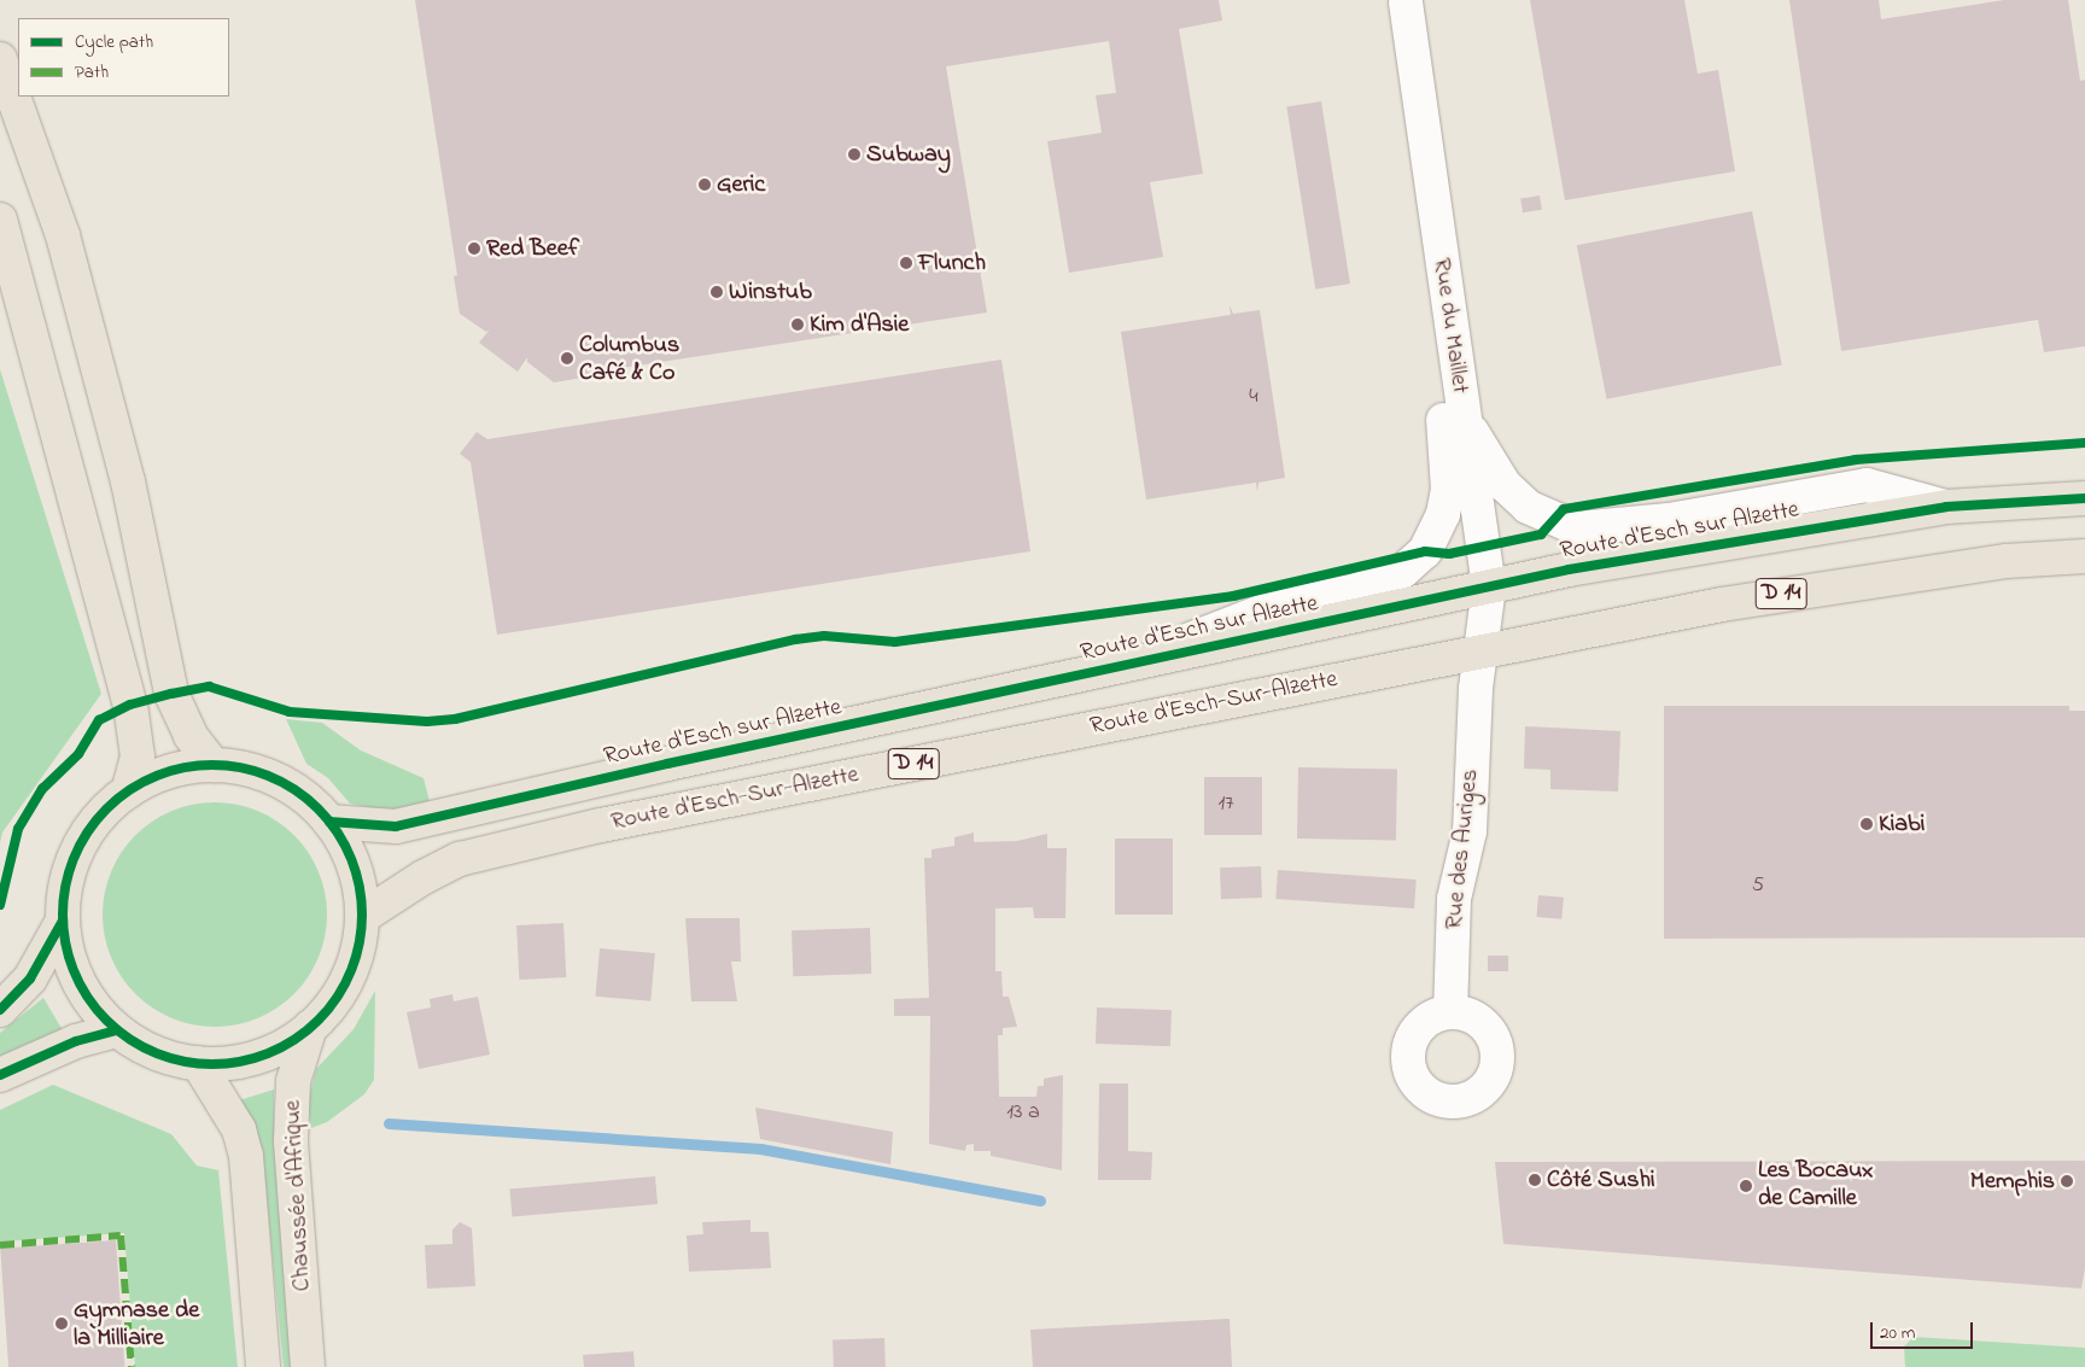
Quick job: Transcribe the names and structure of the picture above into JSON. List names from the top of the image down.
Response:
{
  "streets": {
    "main road": [
      "Route d'Esch sur Alzette",
      "D 14",
      "Route d'Esch-Sur-Alzette",
      "Chaussée d'Afrique"
    ],
    "street": ["Rue du Maillet", "Rue des Auriges"]
  },
  "crossings": [
    ["Rue du Maillet", "Route d'Esch sur Alzette"],
    ["Rue du Maillet", "Route d'Esch-Sur-Alzette"],
    ["Rue du Maillet", "Rue des Auriges"],
    ["Route d'Esch-Sur-Alzette", "Rue des Auriges"]
  ],
  "places": [
    "Subway",
    "Geric",
    "Red Beef",
    "Flunch",
    "Winstub",
    "Kim d'Asie",
    "Columbus Café & Co",
    "Kiabi",
    "Côté Sushi",
    "Memphis",
    "Les Bocaux de Camille",
    "Gymnase de la Milliaire"
  ],
  "house_numbers": [
    "4",
    "17",
    "5",
    "13 a"
  ],
  "legend": ["Cycle path", "Path"],
  "scale_bar": "20 m"
}
